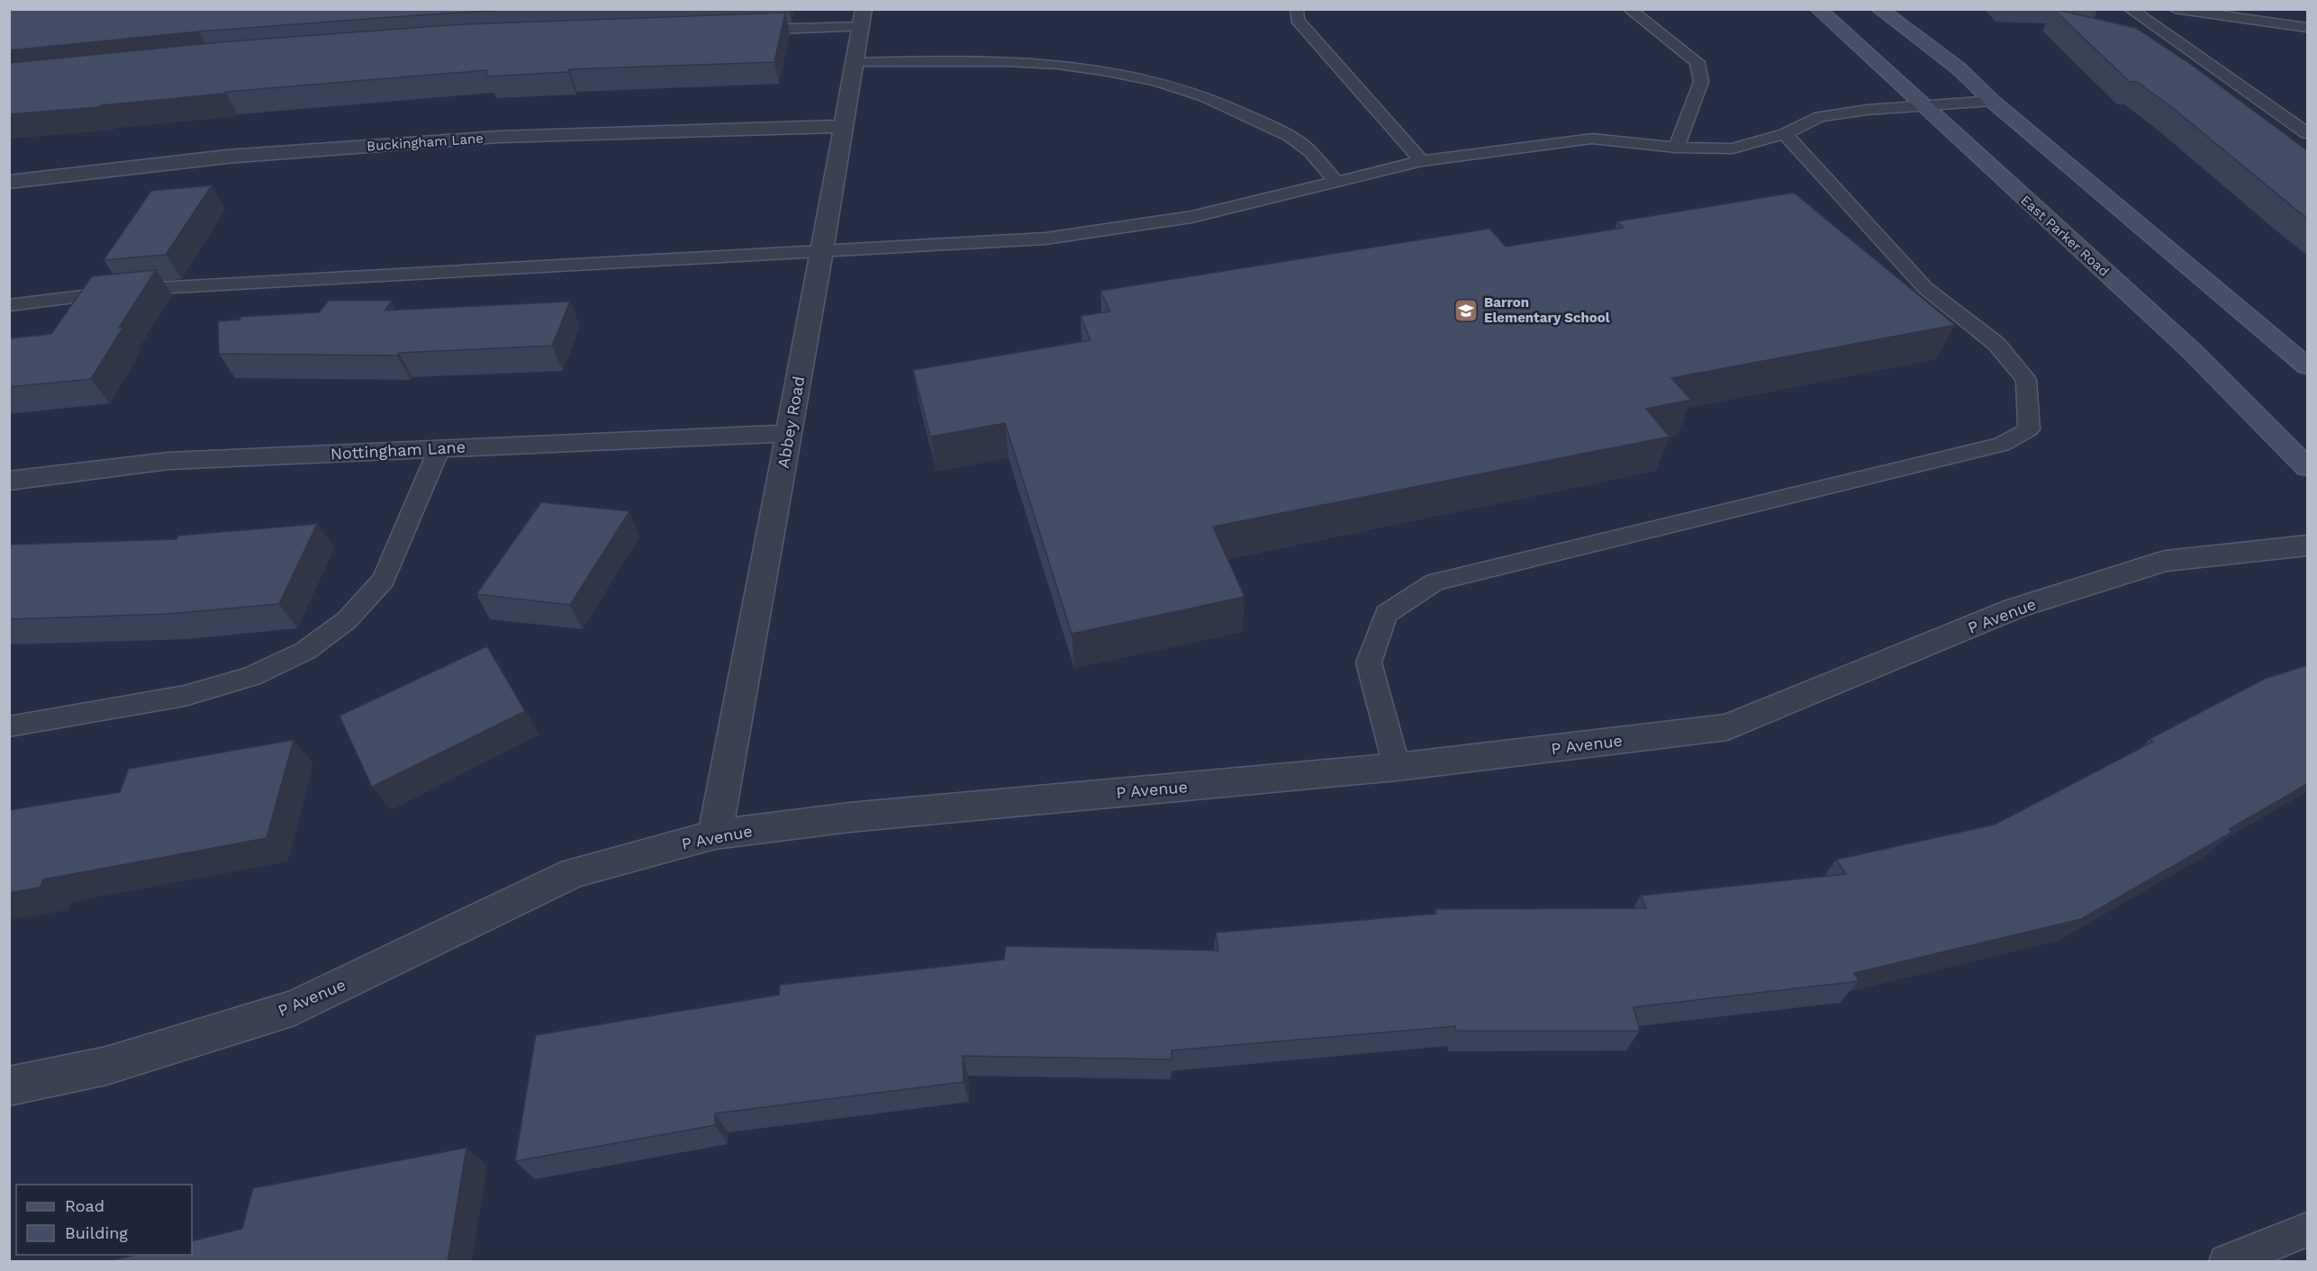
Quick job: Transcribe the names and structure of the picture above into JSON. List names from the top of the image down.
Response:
{
  "streets": {
    "main road": ["East Parker Road"],
    "street": [
      "Buckingham Lane",
      "Abbey Road",
      "Nottingham Lane",
      "P Avenue"
    ]
  },
  "crossings": [
    ["Buckingham Lane", "Abbey Road"],
    ["Abbey Road", "Nottingham Lane"],
    ["Abbey Road", "P Avenue"]
  ],
  "places": {
    "school or university": ["Barron Elementary School"]
  },
  "legend": ["Road", "Building"]
}
